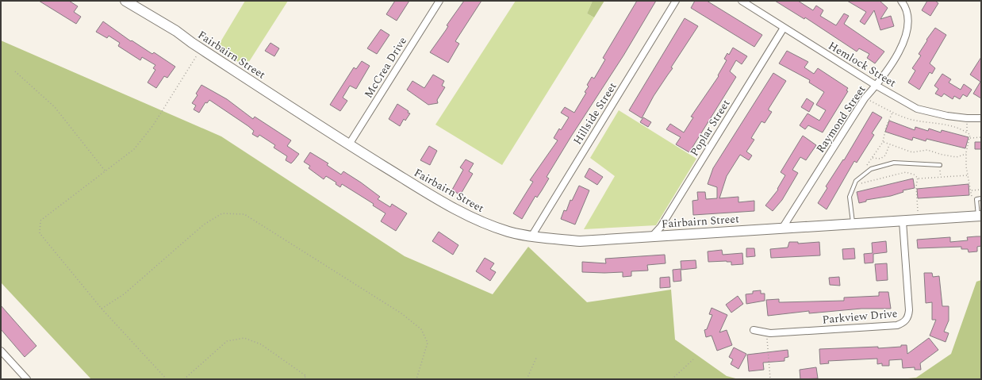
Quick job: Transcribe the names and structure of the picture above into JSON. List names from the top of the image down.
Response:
{
  "streets": {
    "main road": ["Fairbairn Street"],
    "street": [
      "Hemlock Street",
      "McCrea Drive",
      "Hillside Street",
      "Raymond Street",
      "Poplar Street",
      "Parkview Drive"
    ]
  },
  "crossings": [
    ["Fairbairn Street", "McCrea Drive"],
    ["Fairbairn Street", "Hillside Street"],
    ["Fairbairn Street", "Raymond Street"],
    ["Fairbairn Street", "Poplar Street"],
    ["Fairbairn Street", "Parkview Drive"],
    ["Hemlock Street", "Raymond Street"],
    ["Hemlock Street", "Poplar Street"]
  ]
}
